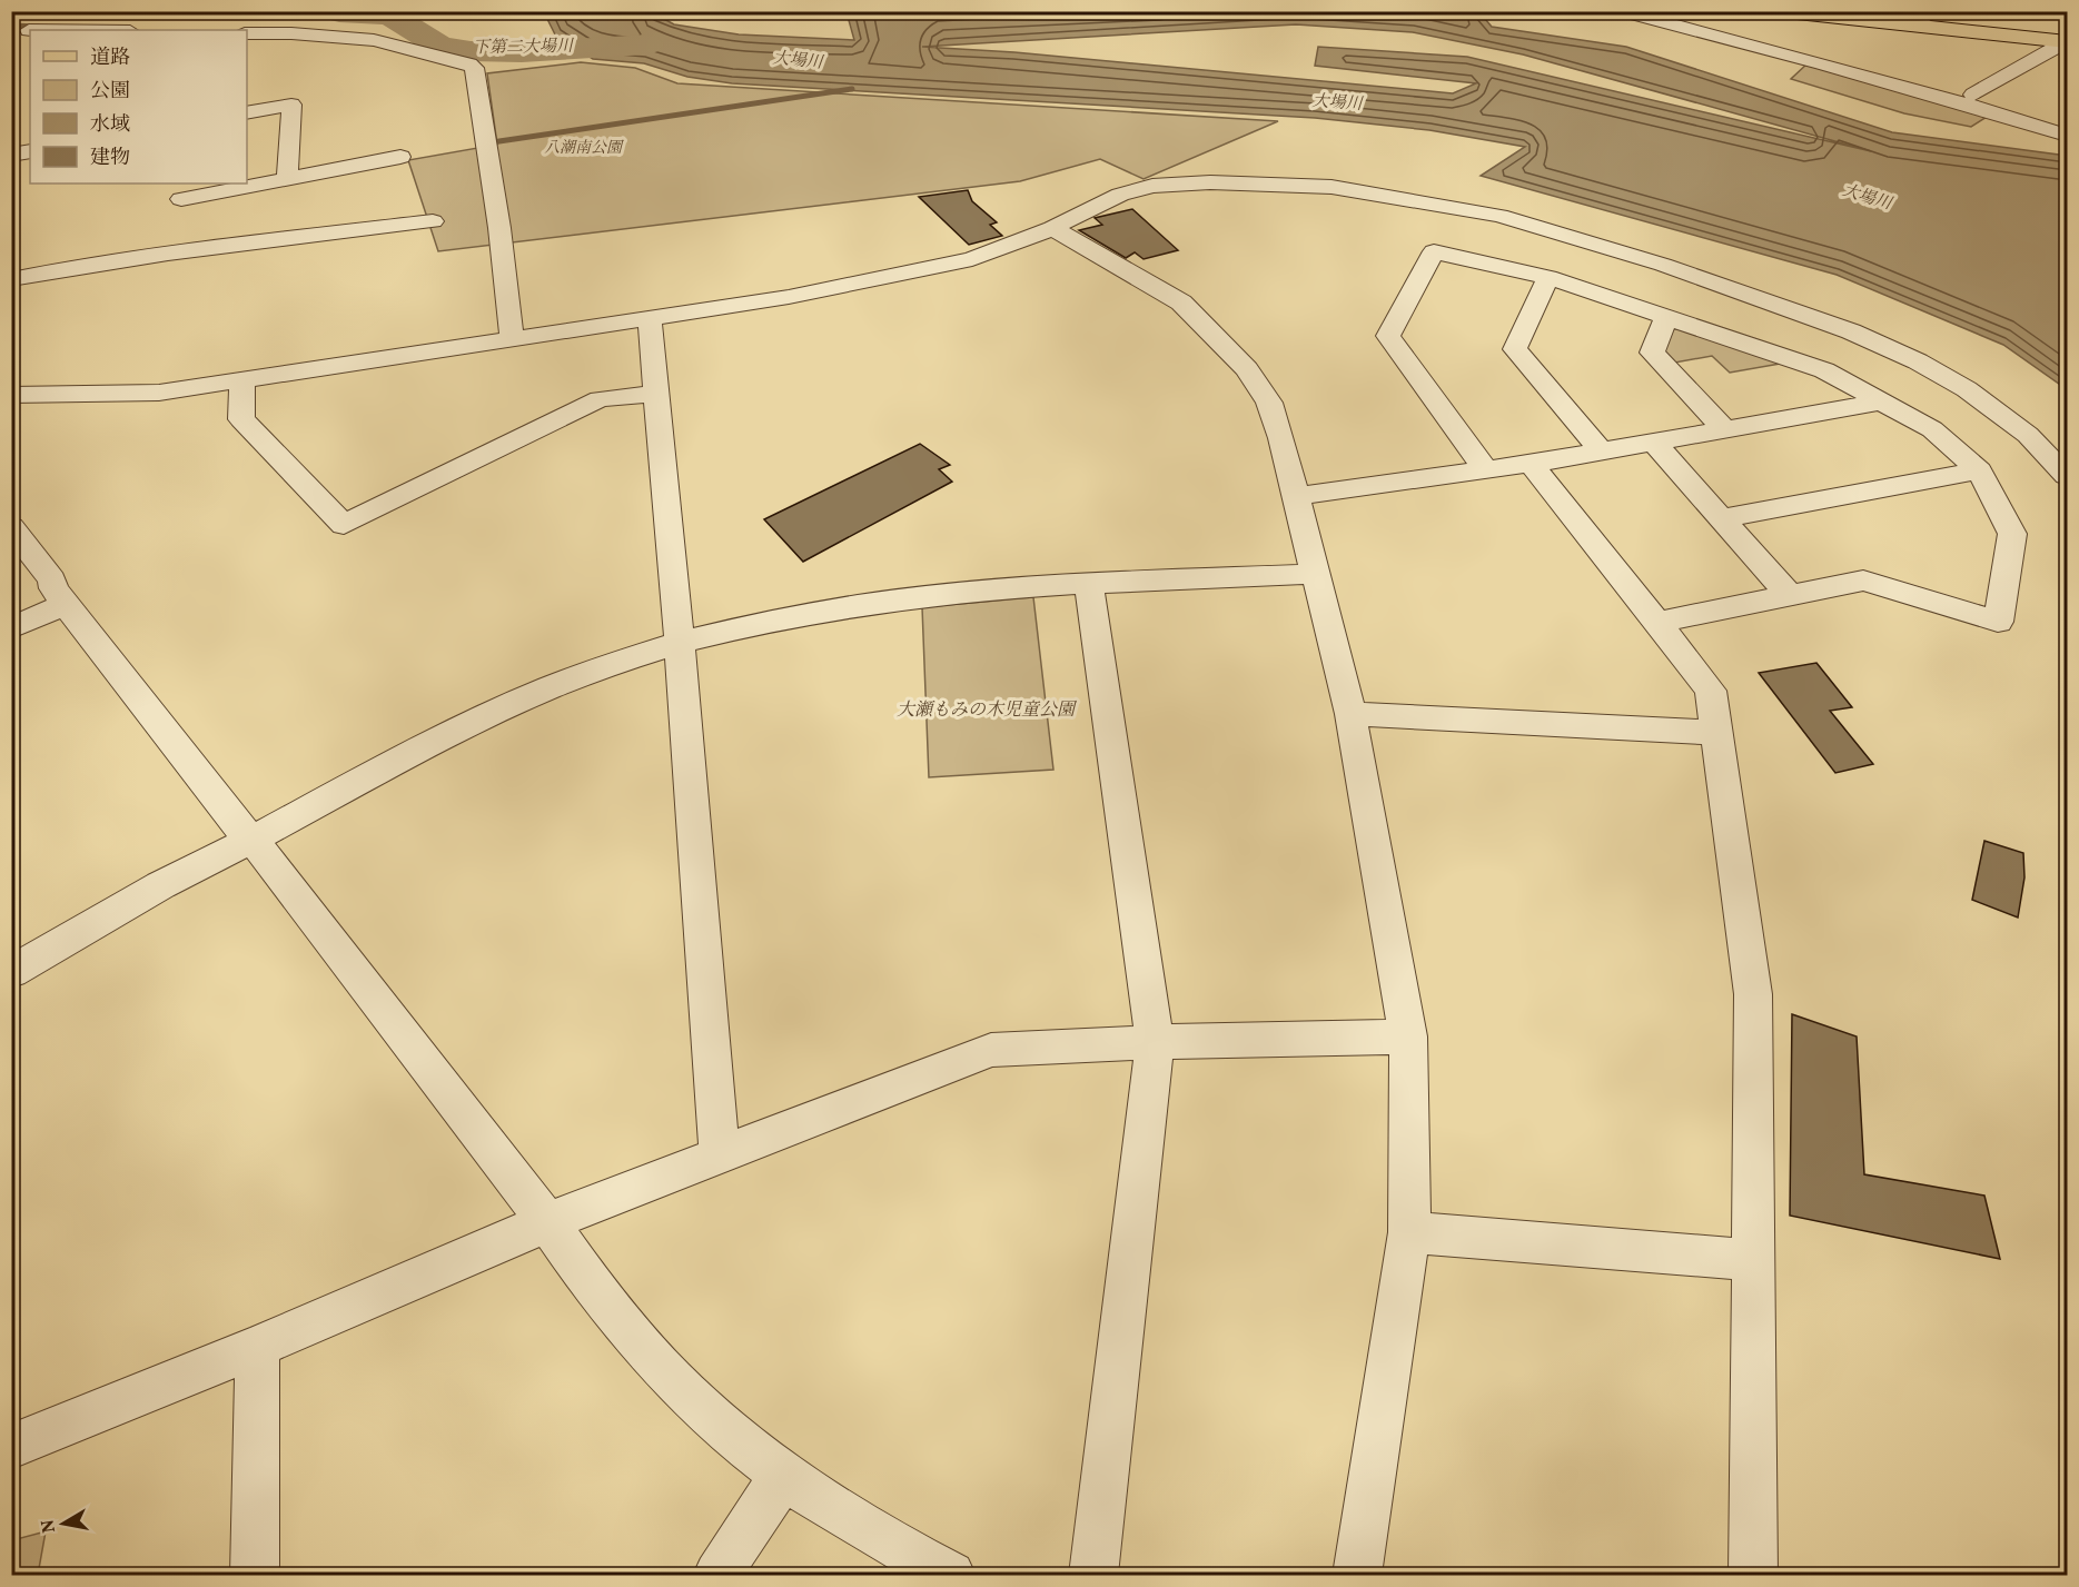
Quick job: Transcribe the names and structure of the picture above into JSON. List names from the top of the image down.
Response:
{
  "water": ["下第二大場川", "大場川"],
  "parks": ["八潮南公園", "大瀬もみの木児童公園"],
  "legend": [
    "道路",
    "公園",
    "水域",
    "建物"
  ],
  "north": "left"
}
